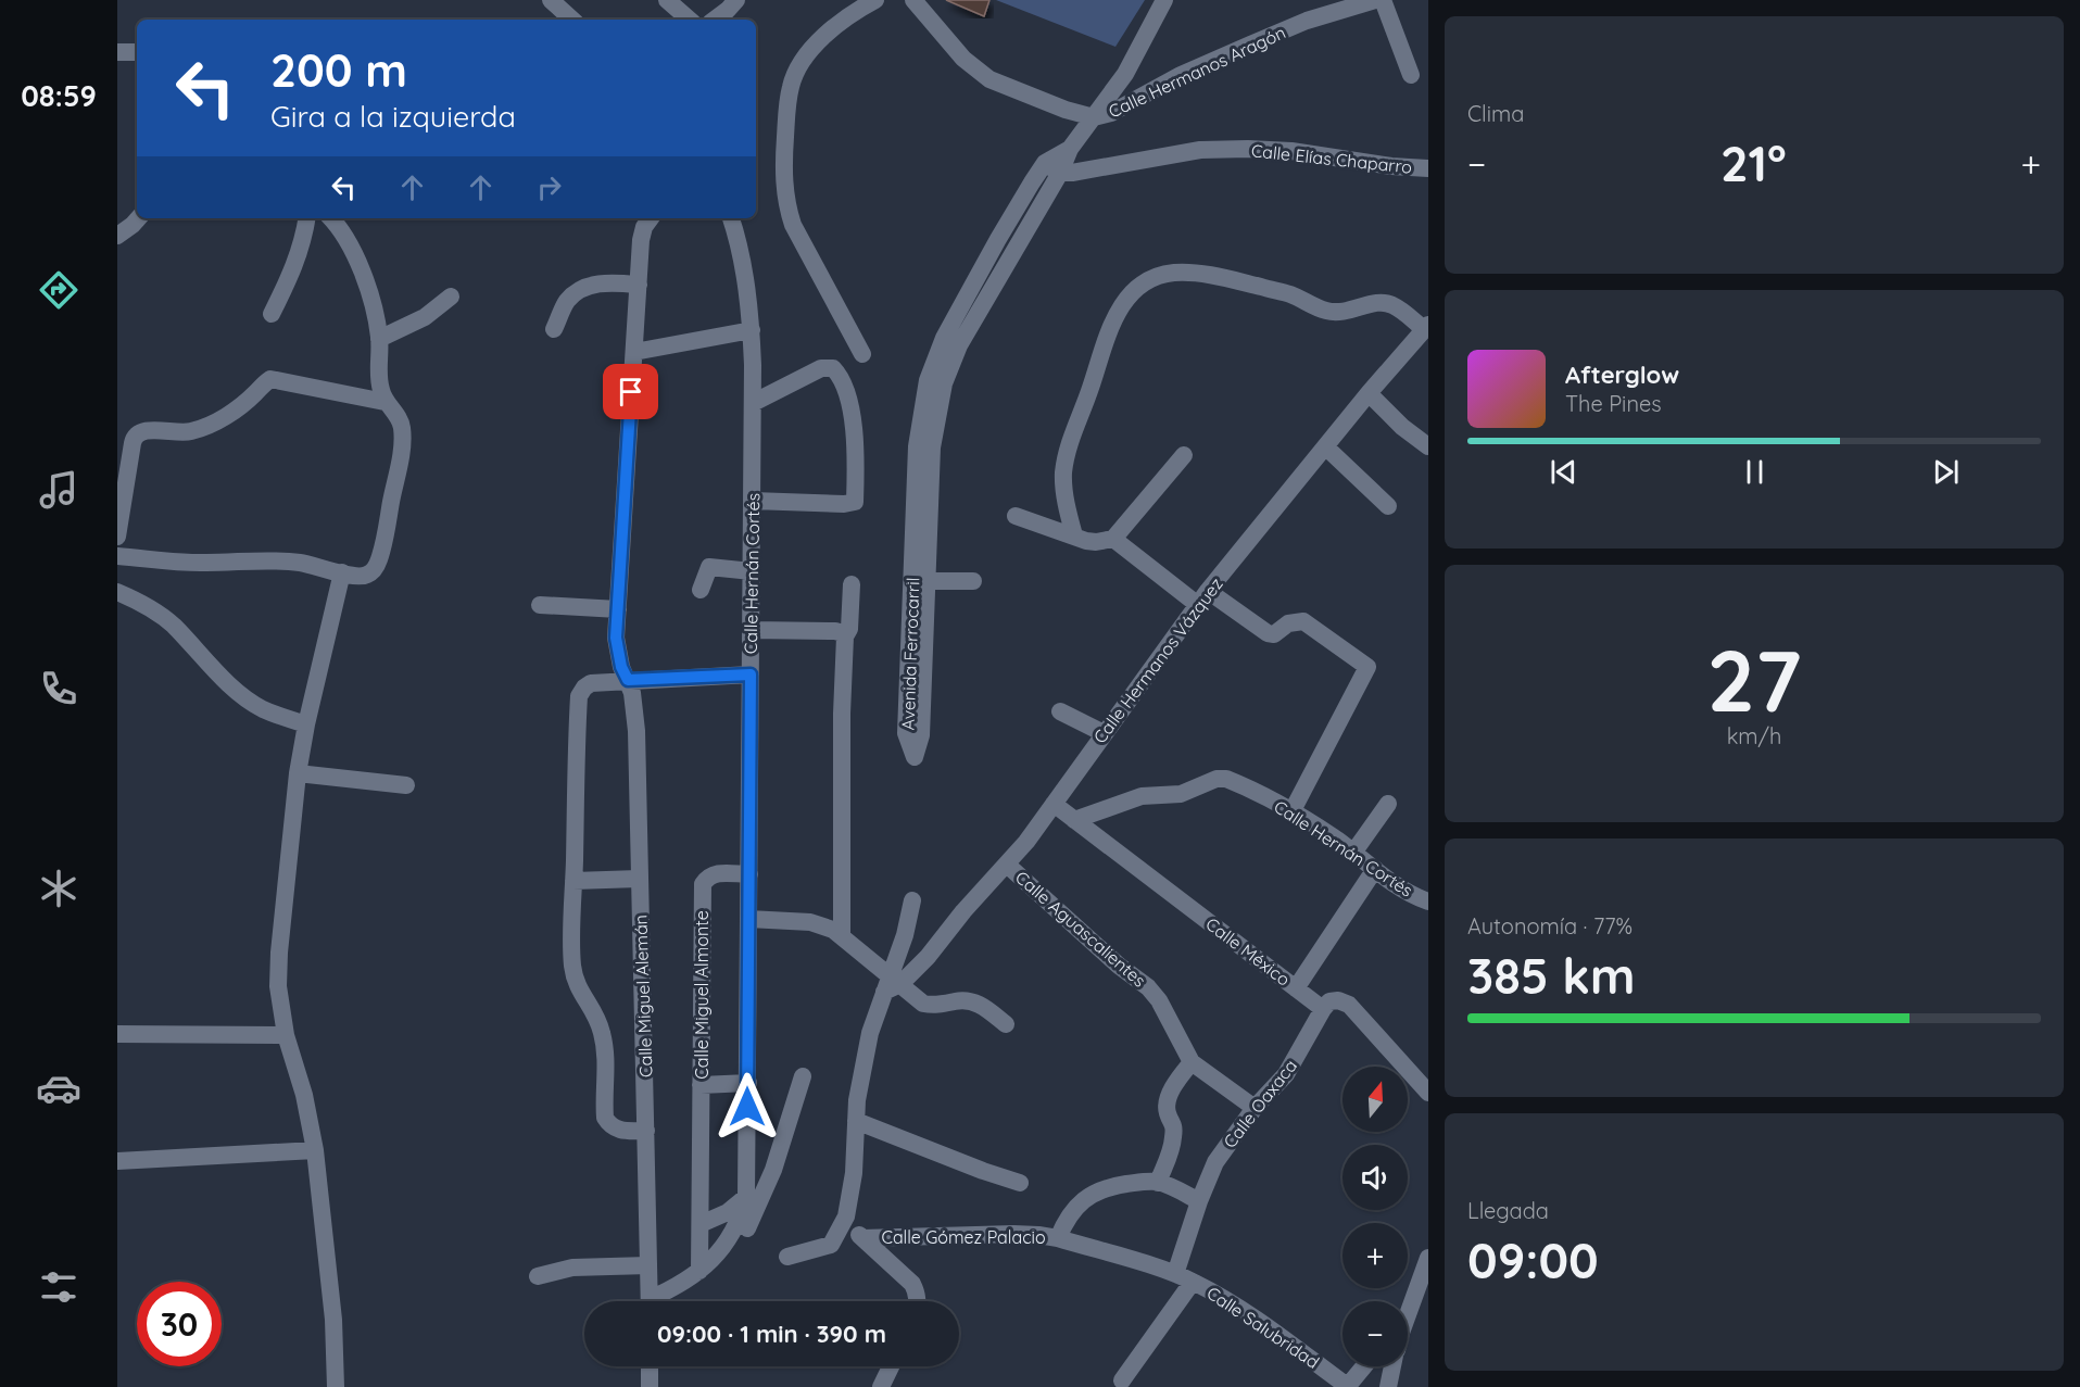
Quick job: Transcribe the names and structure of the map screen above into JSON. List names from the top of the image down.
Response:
{
  "streets": {
    "street": [
      "Calle Hermanos Aragón",
      "Calle Elías Chaparro",
      "Calle Hernán Cortés",
      "Avenida Ferrocarril",
      "Calle Hermanos Vázquez",
      "Calle Aguascalientes",
      "Calle México",
      "Calle Miguel Almonte",
      "Calle Miguel Alemán",
      "Calle Oaxaca",
      "Calle Gómez Palacio",
      "Calle Salubridad"
    ]
  },
  "crossings": [
    ["Calle Hermanos Aragón", "Avenida Ferrocarril"],
    ["Calle Elías Chaparro", "Avenida Ferrocarril"],
    ["Calle Hernán Cortés", "Calle México"],
    ["Calle Hernán Cortés", "Calle Miguel Almonte"],
    ["Calle Hermanos Vázquez", "Calle Aguascalientes"],
    ["Calle Hermanos Vázquez", "Calle México"],
    ["Calle Aguascalientes", "Calle Oaxaca"],
    ["Calle México", "Calle Oaxaca"],
    ["Calle Oaxaca", "Calle Gómez Palacio"],
    ["Calle Oaxaca", "Calle Salubridad"],
    ["Calle Gómez Palacio", "Calle Salubridad"]
  ],
  "north": "top",
  "page": {
    "tabs": "08:59",
    "tile": [
      "Clima",
      ["27", "km/h"],
      ["Autonomía · 77%", "385 km"],
      ["Llegada", "09:00"]
    ],
    "turn": ["200 m", "Gira a la izquierda"],
    "heat": ["−", "21°", "+"],
    "song": ["Afterglow", "The Pines"],
    "map_buttons": ["+", "−"],
    "limit": "30",
    "trip": "09:00 · 1 min · 390 m"
  }
}
